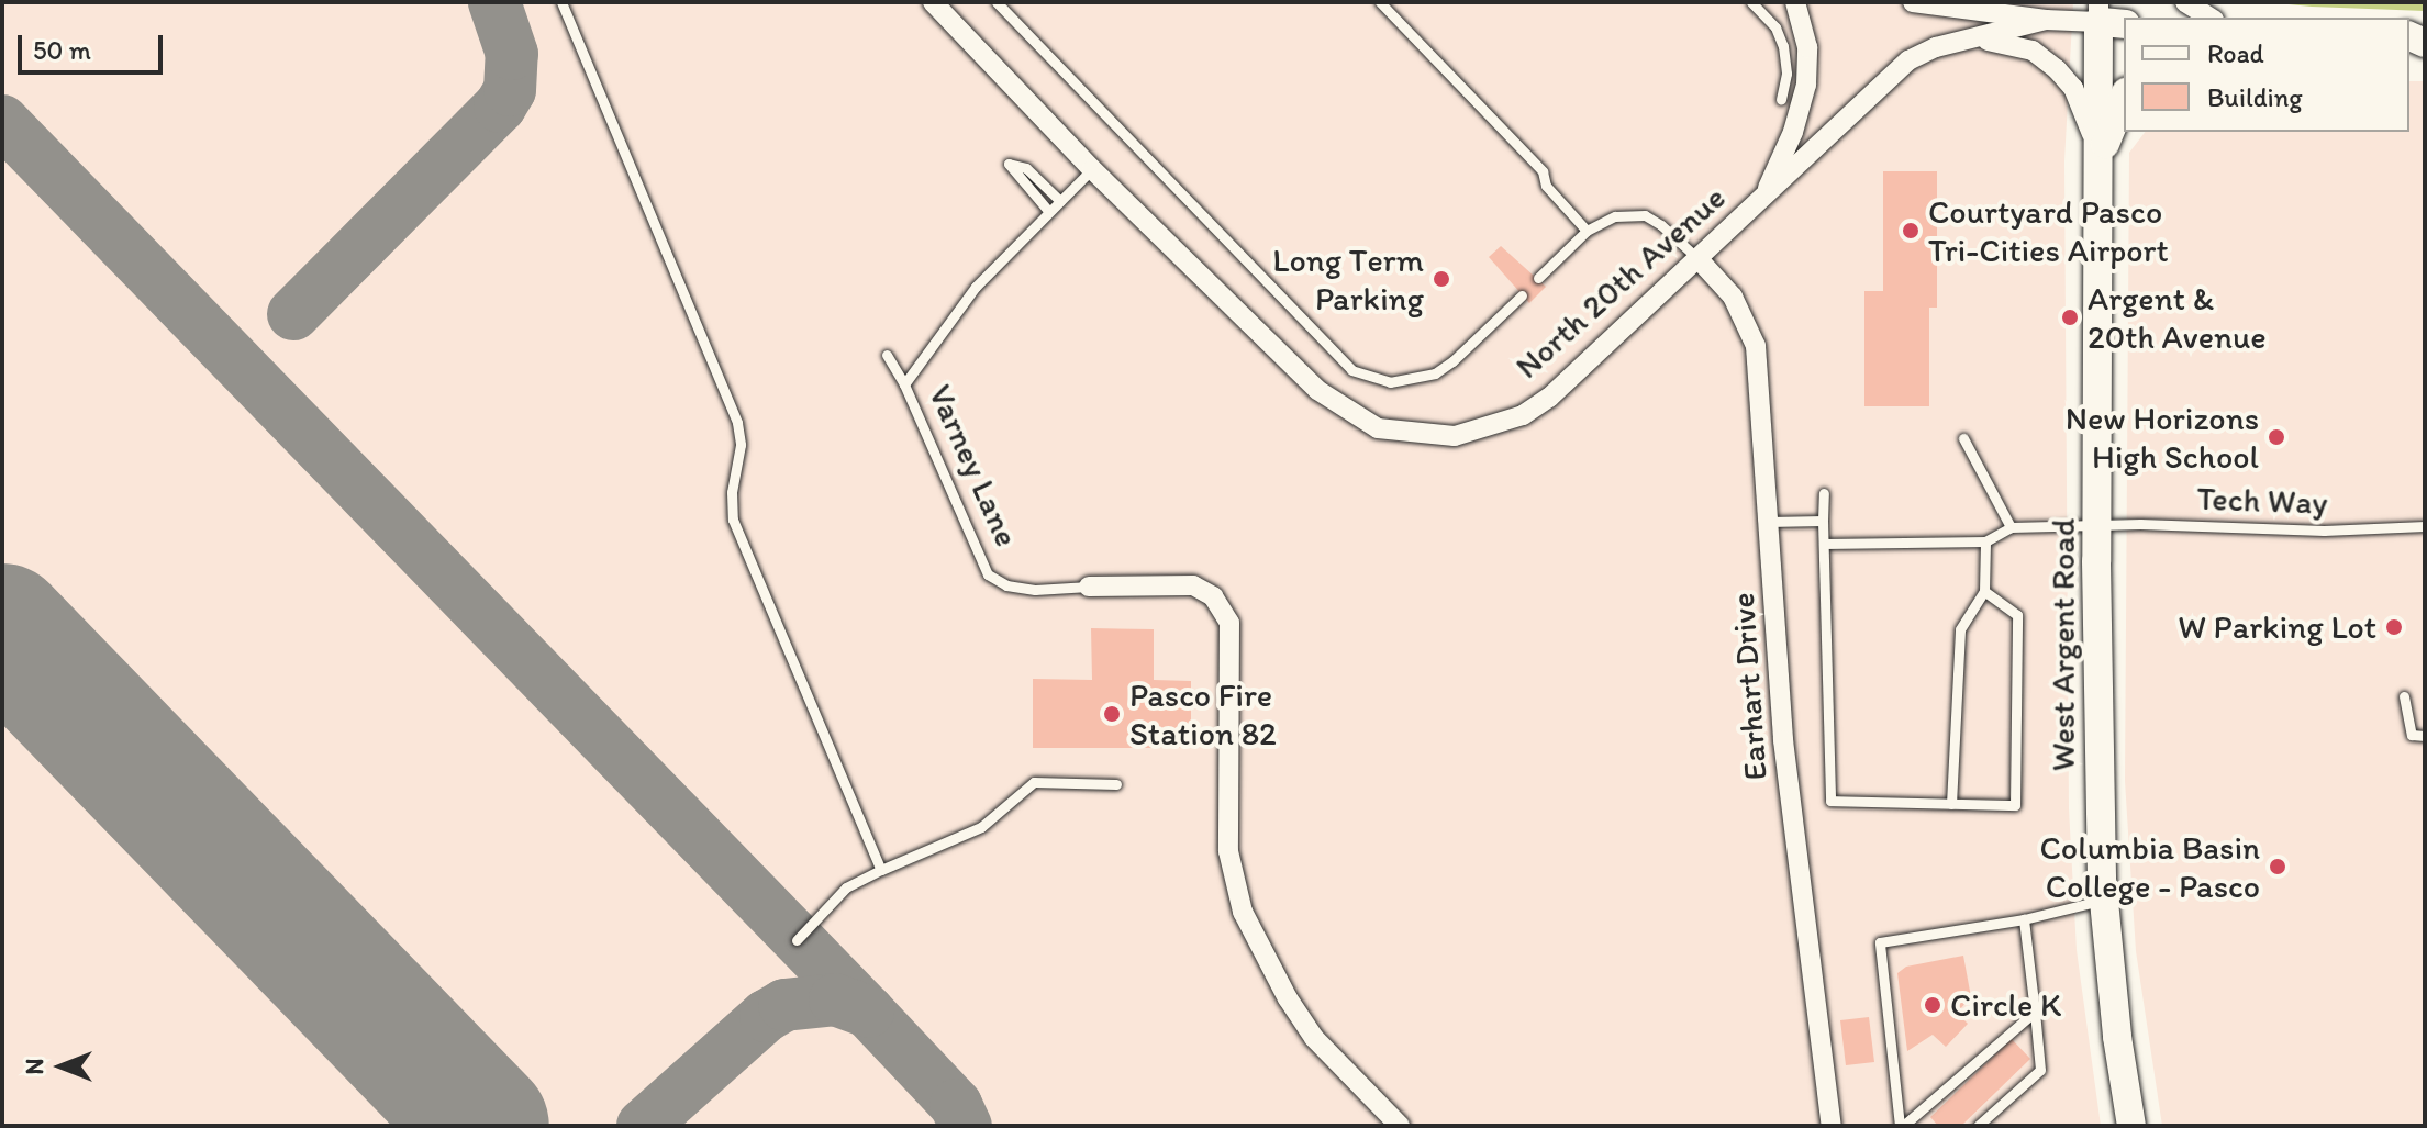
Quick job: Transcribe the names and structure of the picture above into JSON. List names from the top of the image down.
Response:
{
  "streets": {
    "main road": ["West Argent Road"],
    "street": ["North 20th Avenue", "Varney Lane", "Earhart Drive"],
    "lane": ["Tech Way"]
  },
  "crossings": [
    ["North 20th Avenue", "West Argent Road"],
    ["North 20th Avenue", "Earhart Drive"],
    ["Tech Way", "West Argent Road"]
  ],
  "places": [
    "Courtyard Pasco Tri-Cities Airport",
    "Long Term Parking",
    "Argent & 20th Avenue",
    "New Horizons High School",
    "W Parking Lot",
    "Pasco Fire Station 82",
    "Columbia Basin College - Pasco",
    "Circle K"
  ],
  "legend": ["Road", "Building"],
  "scale_bar": "50 m",
  "north": "left"
}
